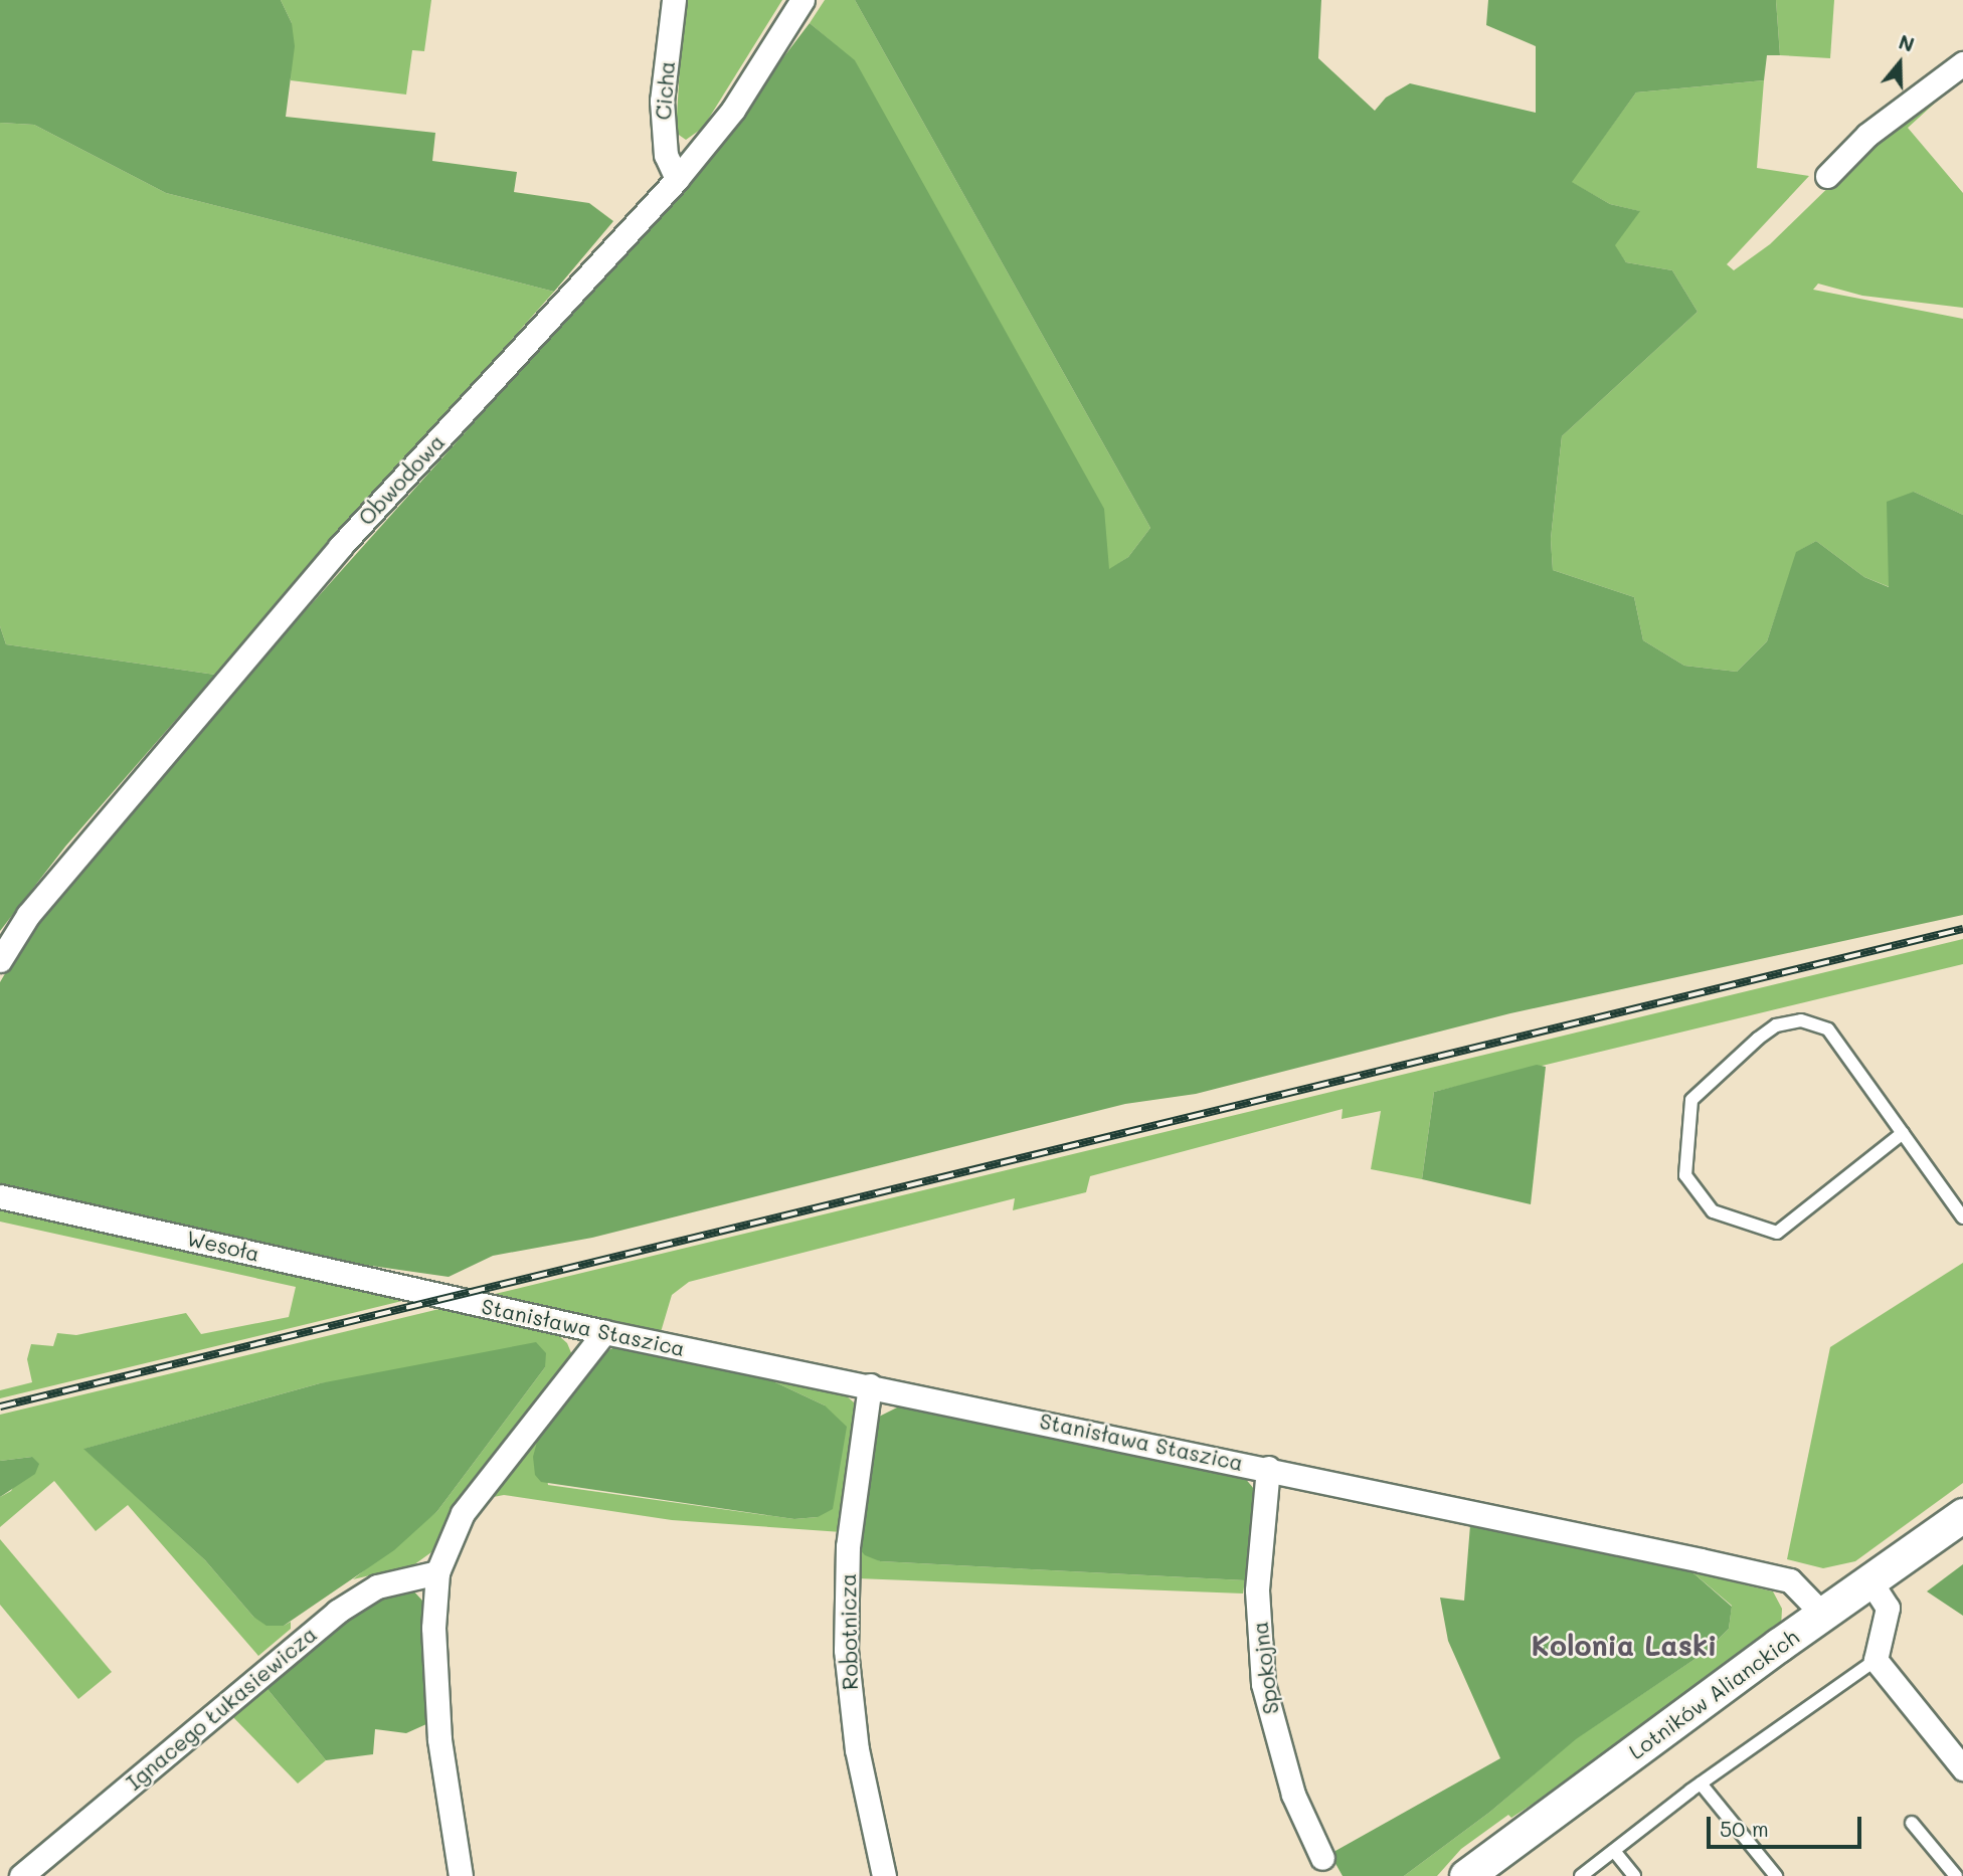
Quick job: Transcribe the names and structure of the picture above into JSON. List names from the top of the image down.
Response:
{
  "streets": {
    "main road": ["Lotników Alianckich"],
    "street": [
      "Cicha",
      "Obwodowa",
      "Wesoła",
      "Stanisława Staszica",
      "Robotnicza",
      "Spokojna",
      "Ignacego Łukasiewicza"
    ]
  },
  "crossings": [
    ["Cicha", "Obwodowa"],
    ["Wesoła", "Stanisława Staszica"],
    ["Stanisława Staszica", "Robotnicza"],
    ["Stanisława Staszica", "Spokojna"],
    ["Stanisława Staszica", "Lotników Alianckich"]
  ],
  "districts": ["Kolonia Laski"],
  "scale_bar": "50 m",
  "north": "top"
}
